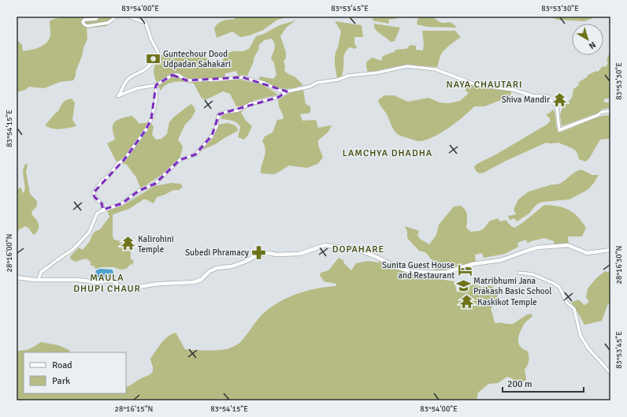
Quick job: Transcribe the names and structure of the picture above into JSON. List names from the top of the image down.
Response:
{
  "districts": [
    "NAYA CHAUTARI",
    "LAMCHYA DHADHA",
    "DOPAHARE",
    "MAULA DHUPI CHAUR"
  ],
  "places": {
    "bank": ["Guntechour Dood Udpadan Sahakari"],
    "temple": ["Shiva Mandir", "Kalirohini Temple", "Kaskikot Temple"],
    "pharmacy": ["Subedi Phramacy"],
    "hotel": ["Sunita Guest House and Restaurant"],
    "school or university": ["Matribhumi Jana Prakash Basic School"]
  },
  "legend": ["Road", "Park"],
  "scale_bar": "200 m",
  "north": "bottom right",
  "coordinates": [
    "83°54'00\"E",
    "83°53'45\"E",
    "83°53'30\"E",
    "83°54'15\"E",
    "28°16'00\"N",
    "28°16'30\"N",
    "28°16'15\"N"
  ]
}
